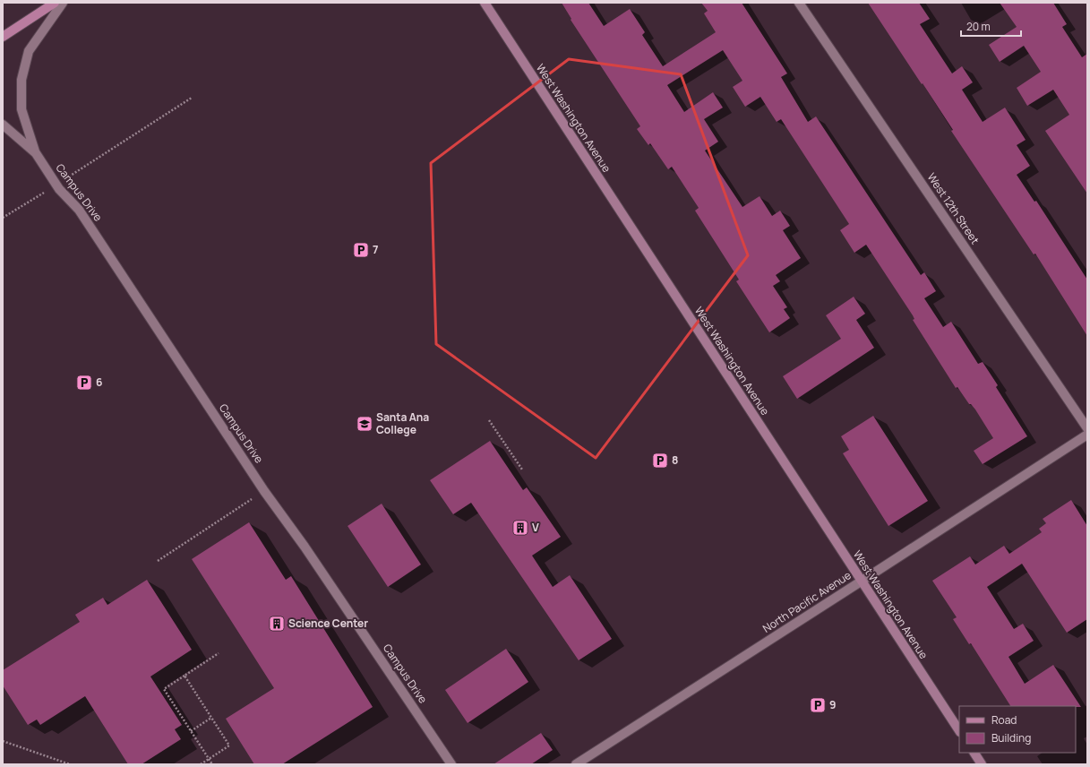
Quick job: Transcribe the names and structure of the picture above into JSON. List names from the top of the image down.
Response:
{
  "streets": {
    "street": [
      "West Washington Avenue",
      "Campus Drive",
      "West 12th Street",
      "North Pacific Avenue"
    ]
  },
  "crossings": [
    ["West Washington Avenue", "North Pacific Avenue"]
  ],
  "places": {
    "parking": [
      "7",
      "6",
      "8",
      "9"
    ],
    "school or university": ["Santa Ana College"],
    "building": ["V", "Science Center"]
  },
  "legend": ["Road", "Building"],
  "scale_bar": "20 m"
}
